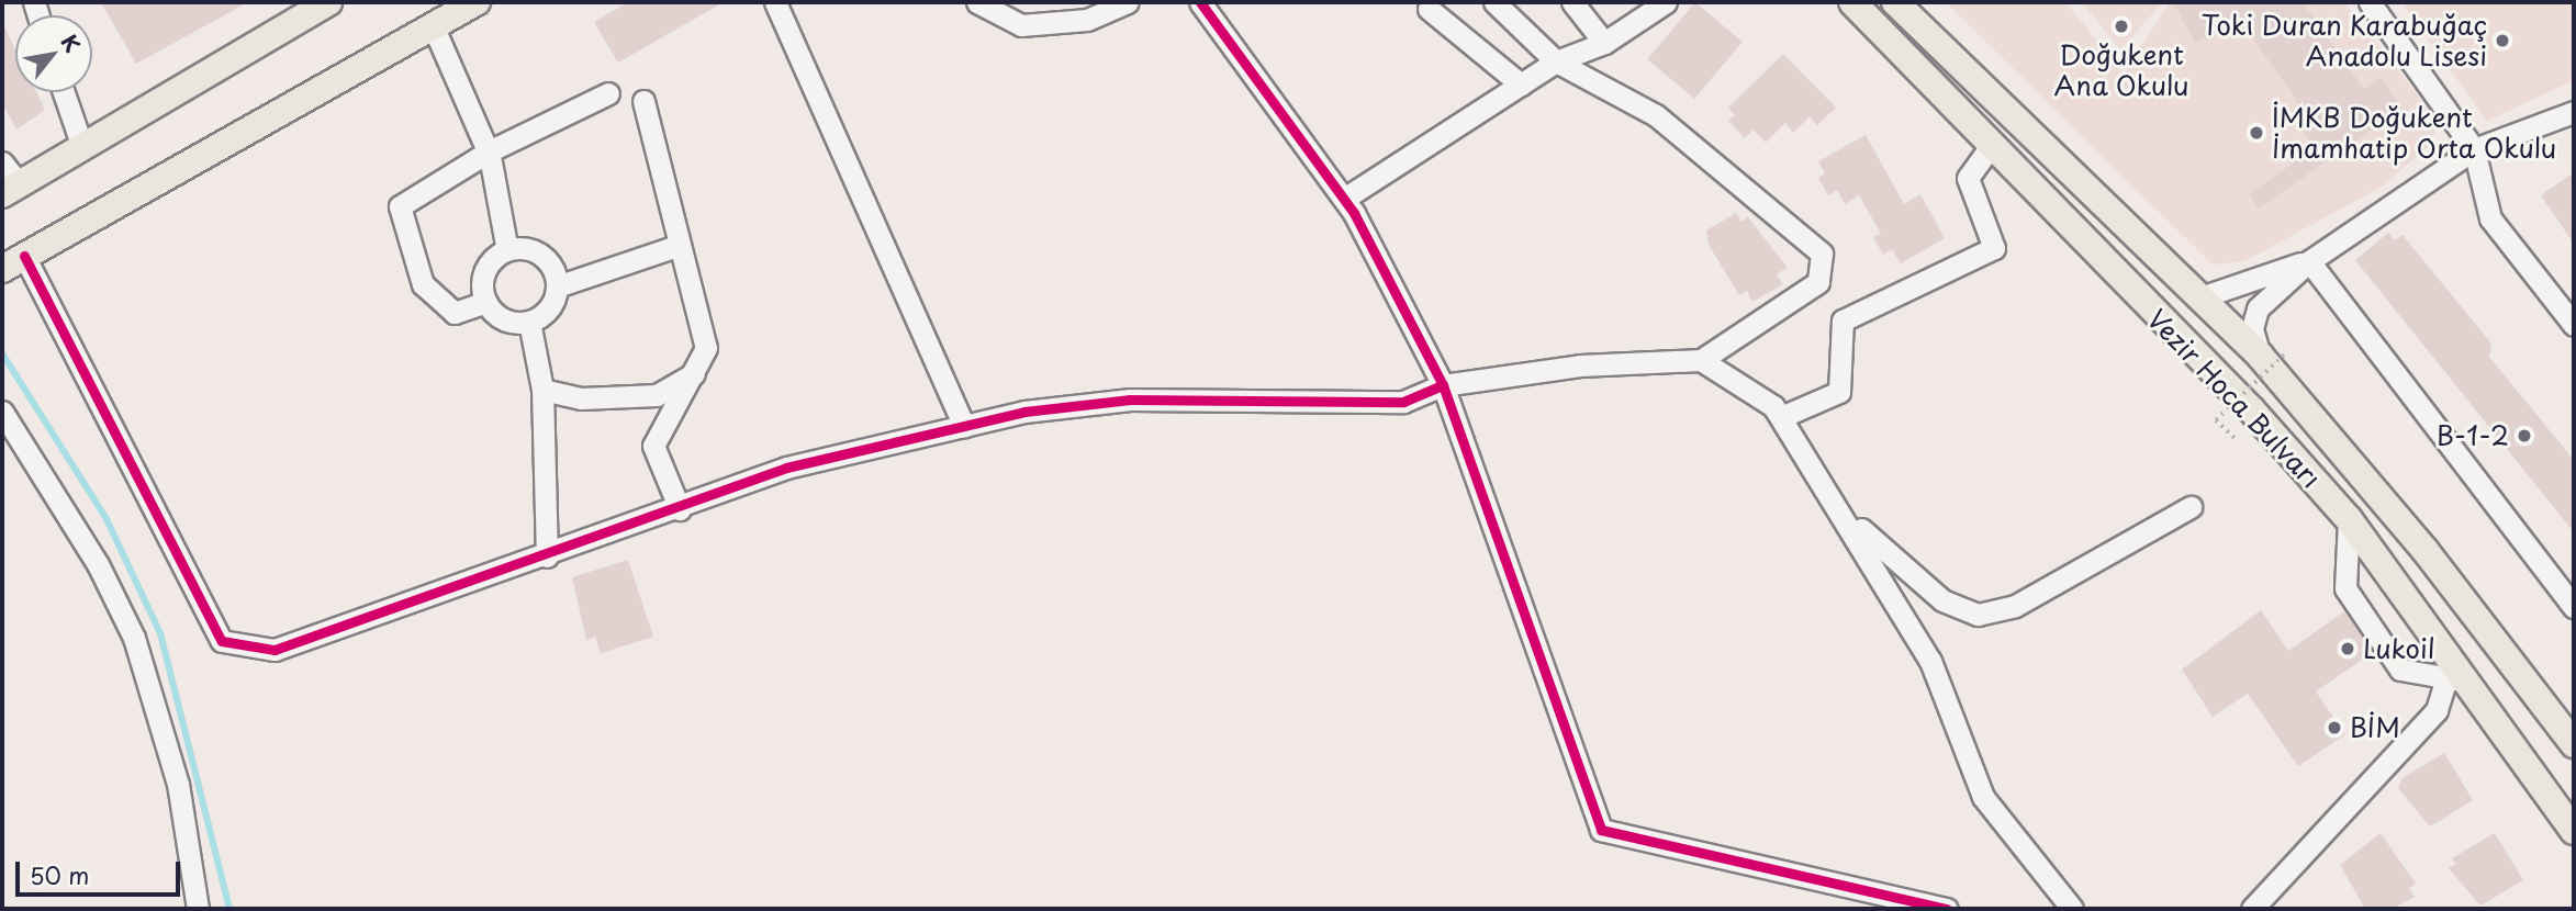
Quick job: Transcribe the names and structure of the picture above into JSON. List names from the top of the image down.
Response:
{
  "streets": {
    "main road": ["Vezir Hoca Bulvarı"]
  },
  "places": [
    "Doğukent Ana Okulu",
    "Toki Duran Karabuğaç Anadolu Lisesi",
    "İMKB Doğukent İmamhatip Orta Okulu",
    "B-1-2",
    "Lukoil",
    "BİM"
  ],
  "scale_bar": "50 m",
  "north": "top right"
}
